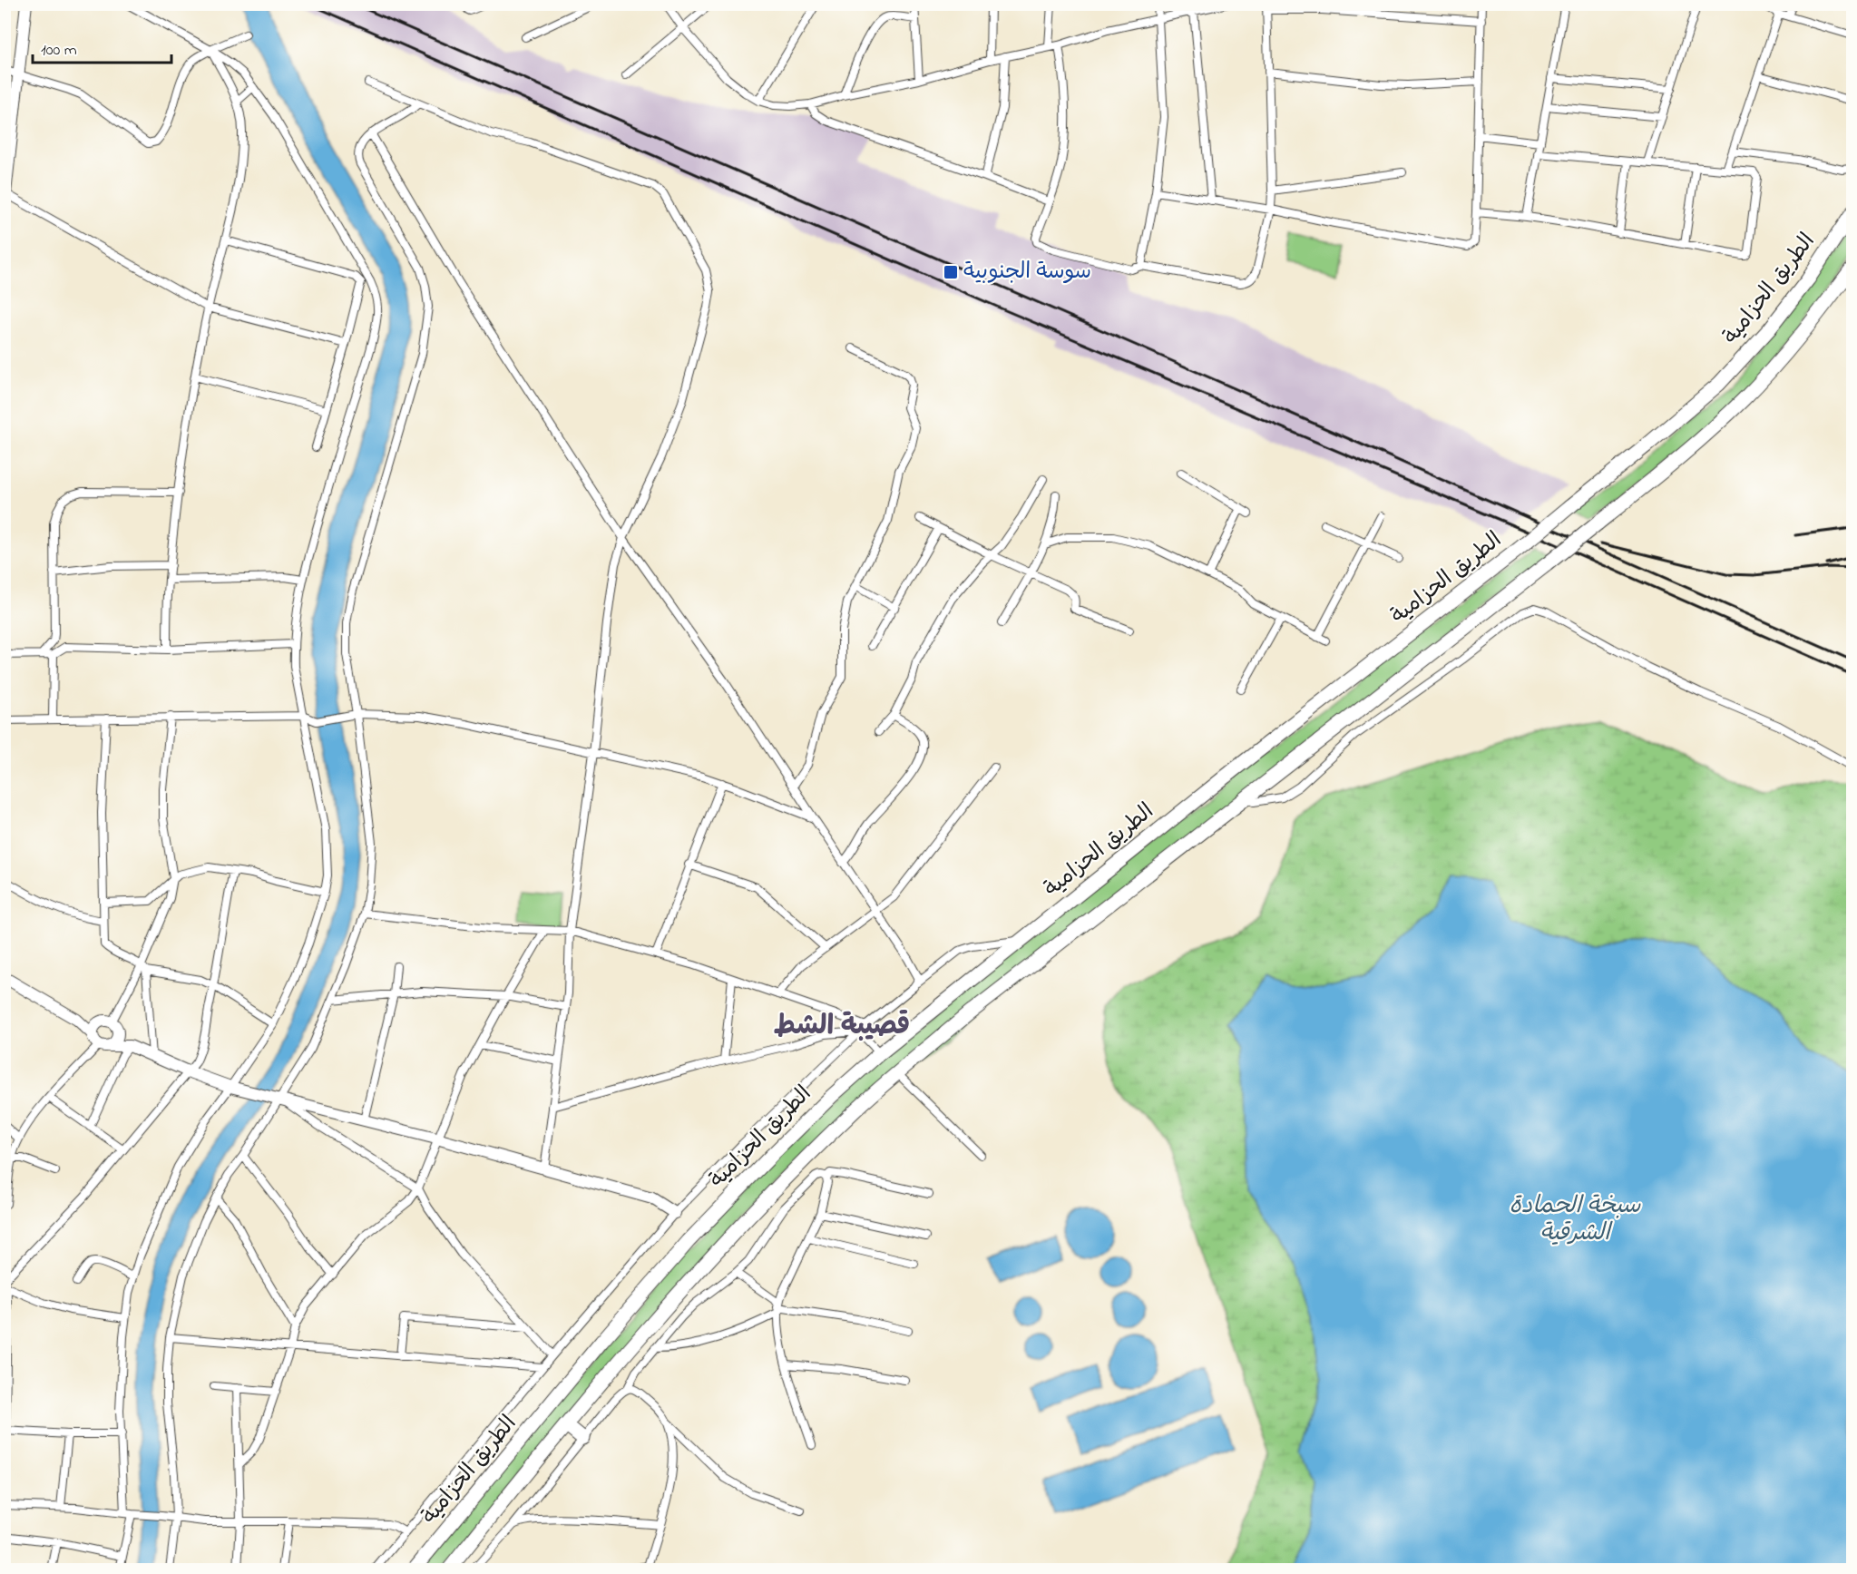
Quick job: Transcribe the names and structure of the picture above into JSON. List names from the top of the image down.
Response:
{
  "streets": {
    "highway": ["الطريق الحزامية"]
  },
  "districts": ["قصيبة الشط"],
  "water": ["سبخة الحمادة الشرقية"],
  "places": {
    "transit": ["سوسة الجنوبية"]
  },
  "scale_bar": "100 m"
}
